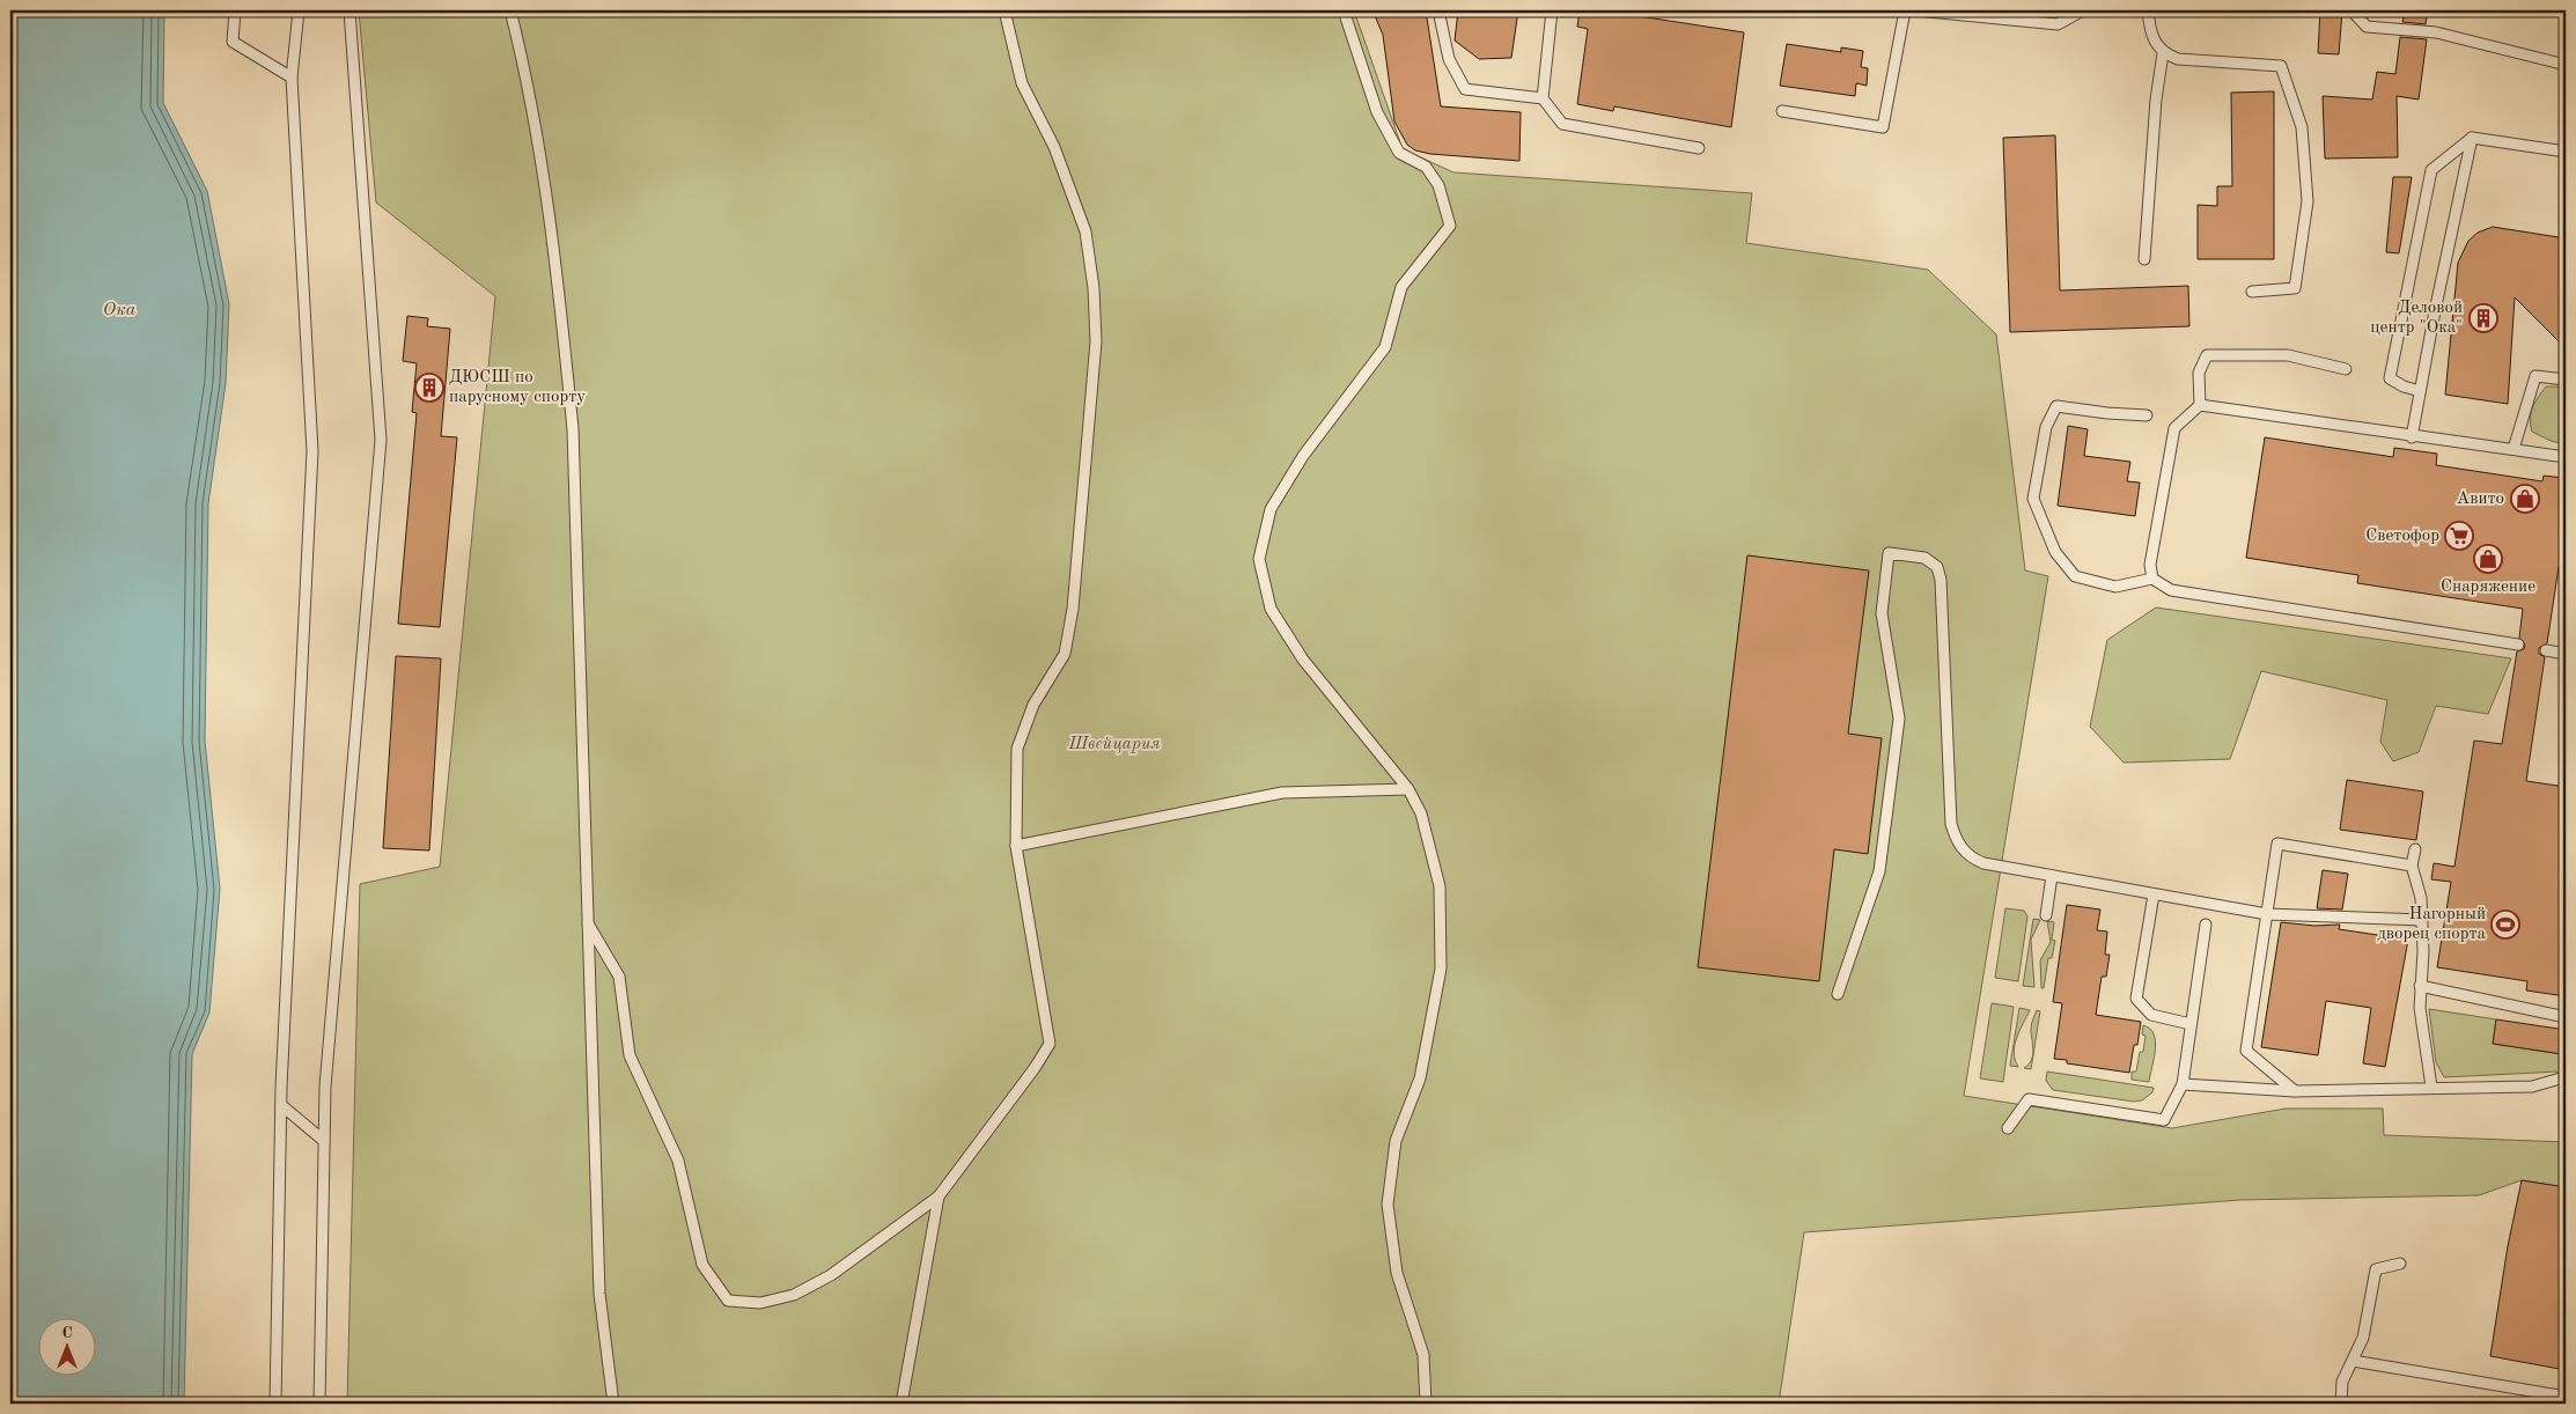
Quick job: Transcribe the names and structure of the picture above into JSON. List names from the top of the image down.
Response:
{
  "water": ["Ока"],
  "parks": ["Швейцария"],
  "places": {
    "building": ["Деловой центр \"Ока\"", "ДЮСШ по парусному спорту"],
    "shop": ["Авито", "Снаряжение"],
    "supermarket": ["Светофор"],
    "sports": ["Нагорный дворец спорта"]
  },
  "north": "top"
}
